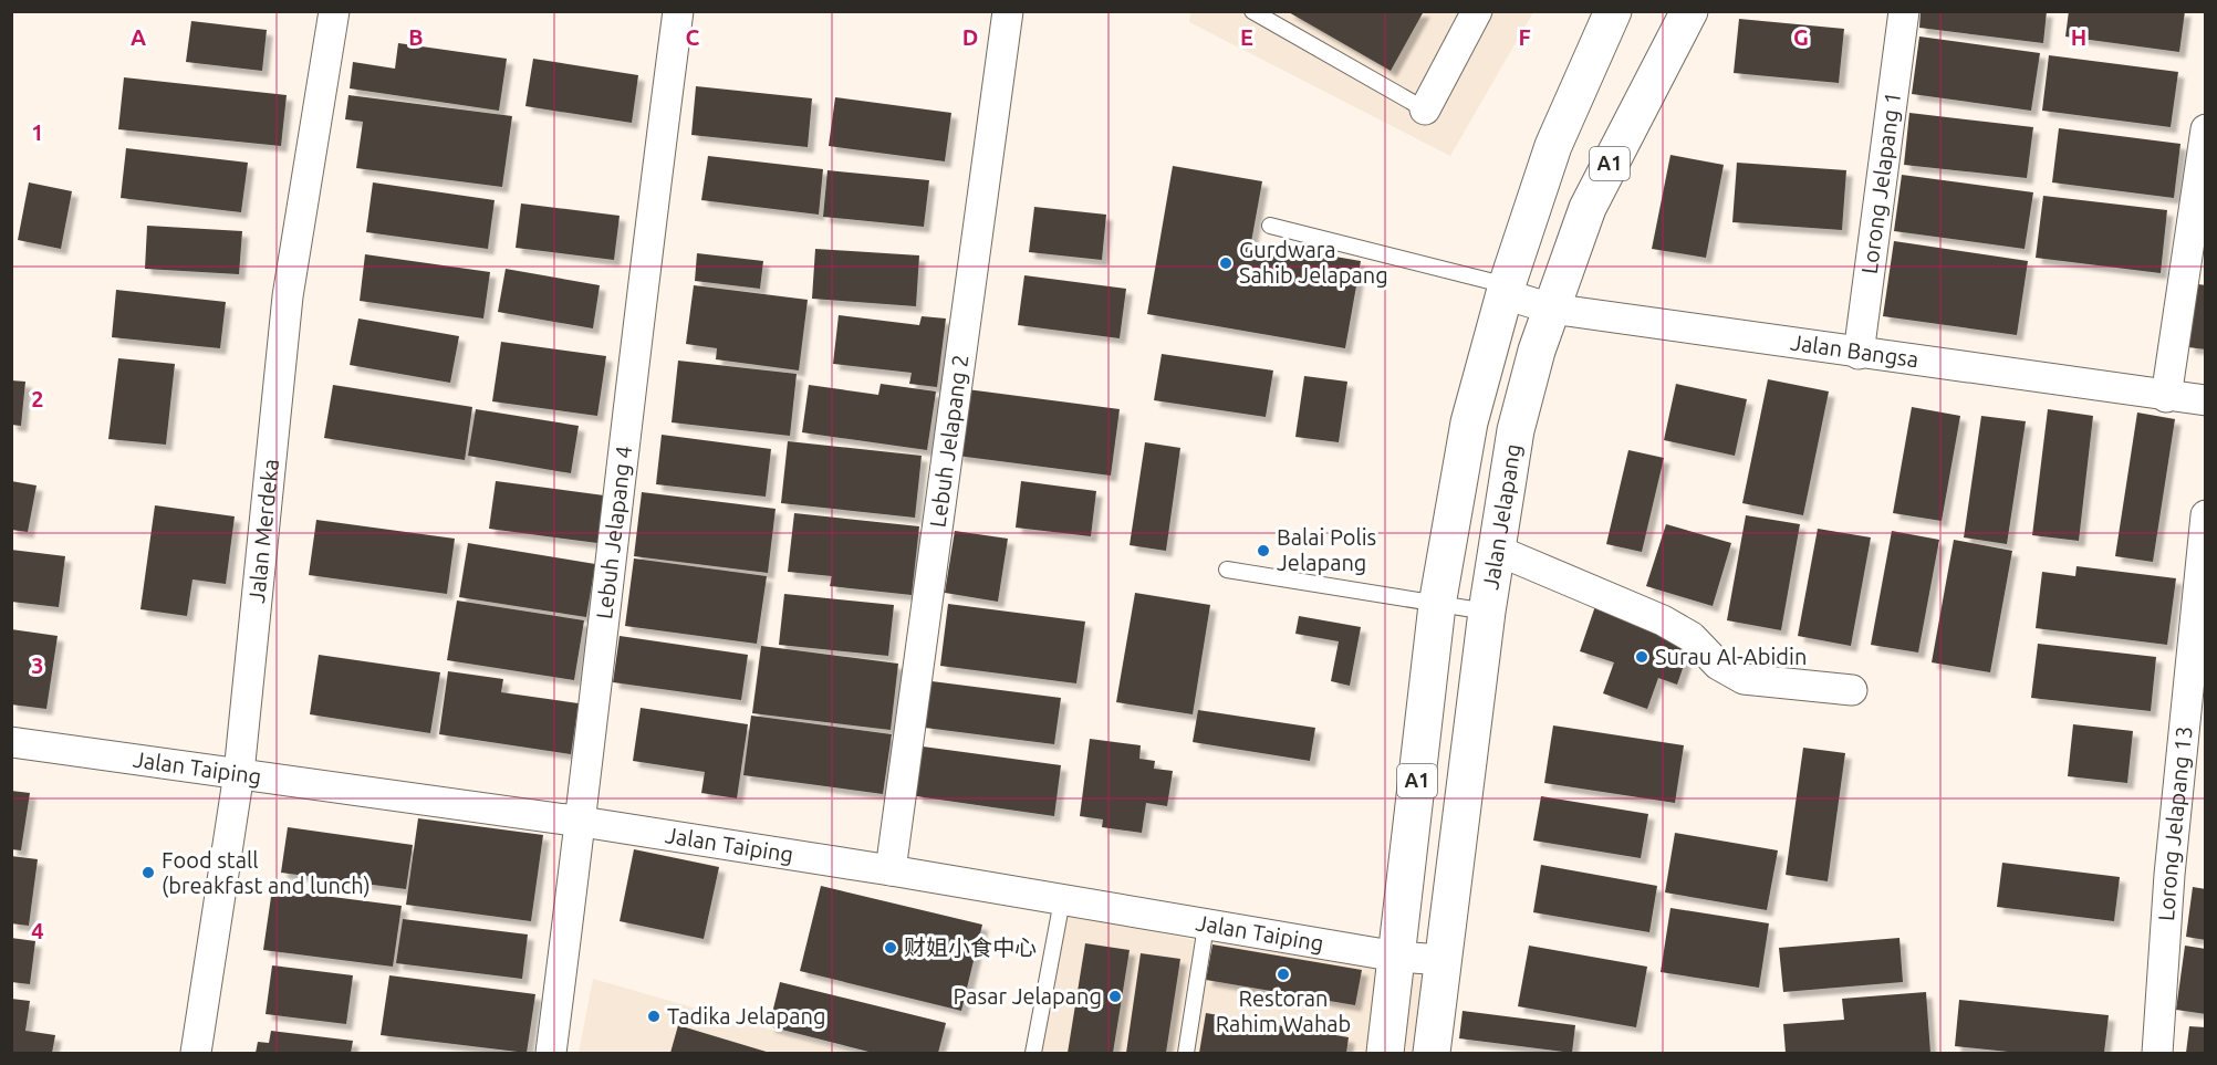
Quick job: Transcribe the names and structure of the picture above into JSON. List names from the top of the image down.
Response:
{
  "streets": {
    "main road": ["A1", "Jalan Jelapang"],
    "street": [
      "Lorong Jelapang 1",
      "Jalan Bangsa",
      "Lebuh Jelapang 2",
      "Jalan Merdeka",
      "Lebuh Jelapang 4",
      "Jalan Taiping",
      "Lorong Jelapang 13"
    ]
  },
  "crossings": [
    ["A1", "Jalan Bangsa"],
    ["A1", "Jalan Taiping"],
    ["Lorong Jelapang 1", "Jalan Bangsa"],
    ["Jalan Bangsa", "Jalan Jelapang"],
    ["Lebuh Jelapang 2", "Jalan Taiping"],
    ["Jalan Jelapang", "Jalan Taiping"],
    ["Jalan Merdeka", "Jalan Taiping"],
    ["Lebuh Jelapang 4", "Jalan Taiping"]
  ],
  "places": [
    "Gurdwara Sahib Jelapang",
    "Balai Polis Jelapang",
    "Surau Al-Abidin",
    "Food stall (breakfast and lunch)",
    "财姐小食中心",
    "Restoran Rahim Wahab",
    "Pasar Jelapang",
    "Tadika Jelapang"
  ],
  "grid": {
    "columns": [
      "A",
      "B",
      "C",
      "D",
      "E",
      "F",
      "G",
      "H"
    ],
    "rows": [
      "1",
      "2",
      "3",
      "4"
    ]
  }
}
